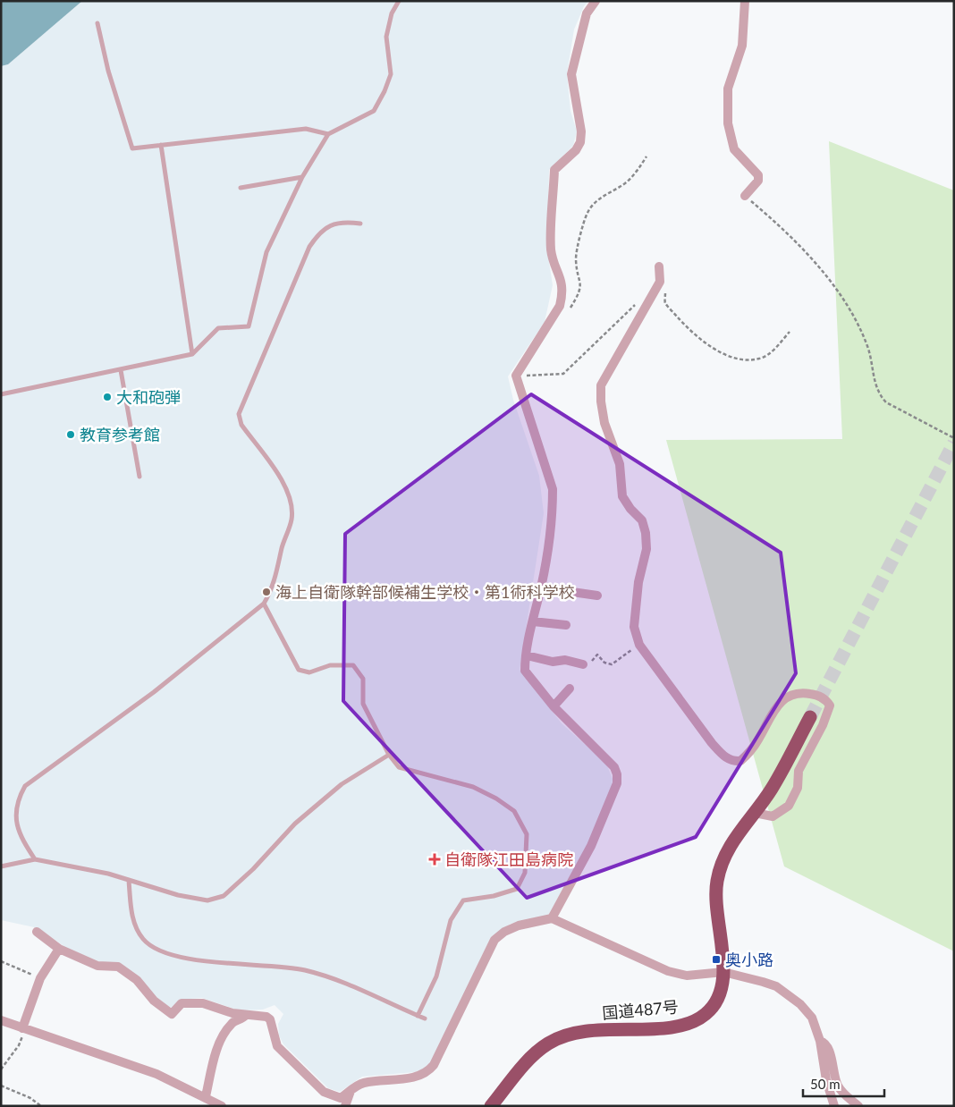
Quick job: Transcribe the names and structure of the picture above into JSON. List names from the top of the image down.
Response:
{
  "streets": {
    "highway": ["国道487号"]
  },
  "places": {
    "other": ["大和砲弾", "教育参考館", "海上自衛隊幹部候補生学校・第1術科学校"],
    "health": ["自衛隊江田島病院"],
    "transit": ["奥小路"]
  },
  "scale_bar": "50 m"
}
